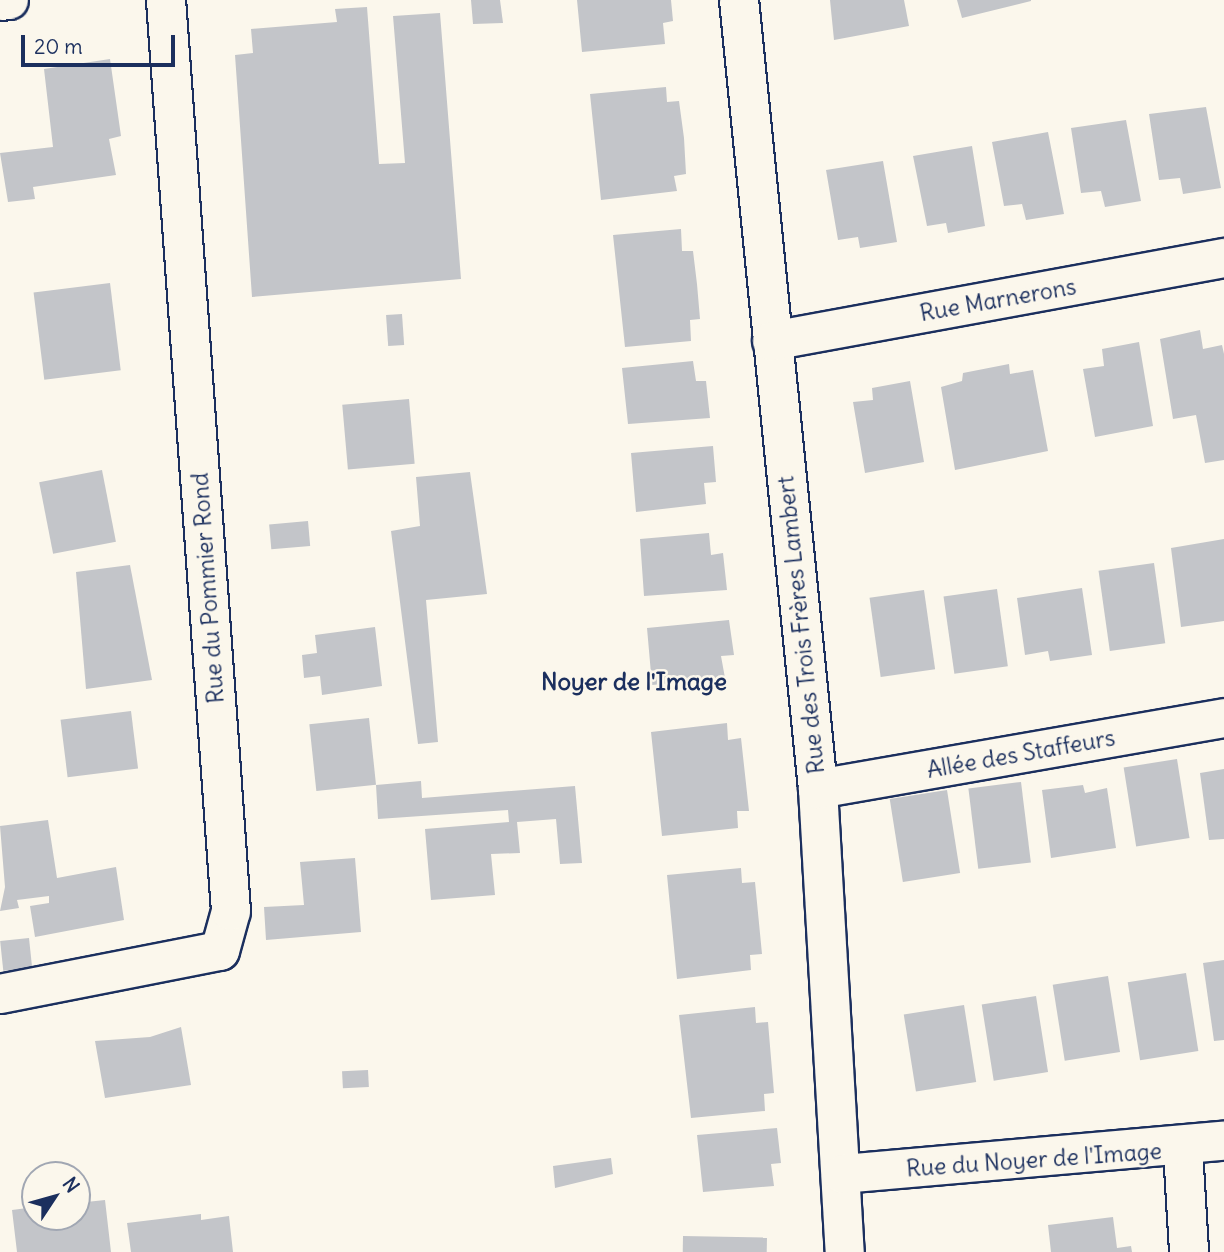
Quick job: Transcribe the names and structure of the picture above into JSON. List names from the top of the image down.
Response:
{
  "streets": {
    "street": [
      "Rue Marnerons",
      "Rue du Pommier Rond",
      "Rue des Trois Frères Lambert",
      "Allée des Staffeurs",
      "Rue du Noyer de l'Image"
    ]
  },
  "crossings": [
    ["Rue Marnerons", "Rue des Trois Frères Lambert"],
    ["Rue des Trois Frères Lambert", "Allée des Staffeurs"],
    ["Rue des Trois Frères Lambert", "Rue du Noyer de l'Image"]
  ],
  "districts": ["Noyer de l'Image"],
  "scale_bar": "20 m",
  "north": "top right"
}
